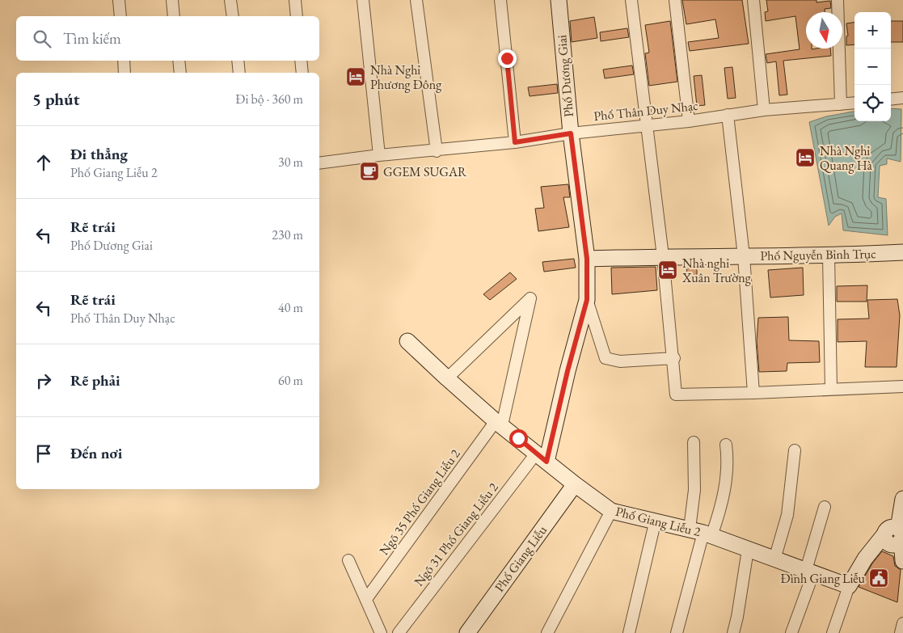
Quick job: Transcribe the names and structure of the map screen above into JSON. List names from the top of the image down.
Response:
{
  "streets": {
    "street": [
      "Phố Dương Giai",
      "Phố Thân Duy Nhạc",
      "Phố Nguyễn Bỉnh Trục",
      "Ngõ 35 Phố Giang Liễu 2",
      "Phố Giang Liễu 2",
      "Ngõ 31 Phố Giang Liễu 2",
      "Phố Giang Liễu"
    ]
  },
  "crossings": [
    ["Phố Dương Giai", "Phố Thân Duy Nhạc"],
    ["Phố Dương Giai", "Phố Nguyễn Bỉnh Trục"],
    ["Phố Dương Giai", "Phố Giang Liễu 2"],
    ["Phố Dương Giai", "Ngõ 31 Phố Giang Liễu 2"],
    ["Ngõ 35 Phố Giang Liễu 2", "Phố Giang Liễu 2"],
    ["Phố Giang Liễu 2", "Ngõ 31 Phố Giang Liễu 2"],
    ["Phố Giang Liễu 2", "Phố Giang Liễu"]
  ],
  "places": {
    "hotel": ["Nhà Nghỉ Phương Đông", "Nhà Nghỉ Quang Hà", "Nhà nghỉ Xuân Trường"],
    "cafe": ["GGEM SUGAR"],
    "public building": ["Đình Giang Liễu"]
  },
  "north": "bottom",
  "page": {
    "map_buttons": ["+", "−"],
    "search": "Tìm kiếm",
    "heading": ["5 phút", "Đi bộ · 360 m"],
    "list": [
      ["Đi thẳng", "Phố Giang Liễu 2", "30 m"],
      ["Rẽ trái", "Phố Dương Giai", "230 m"],
      ["Rẽ trái", "Phố Thân Duy Nhạc", "40 m"],
      ["Rẽ phải", "60 m"],
      "Đến nơi"
    ]
  }
}
